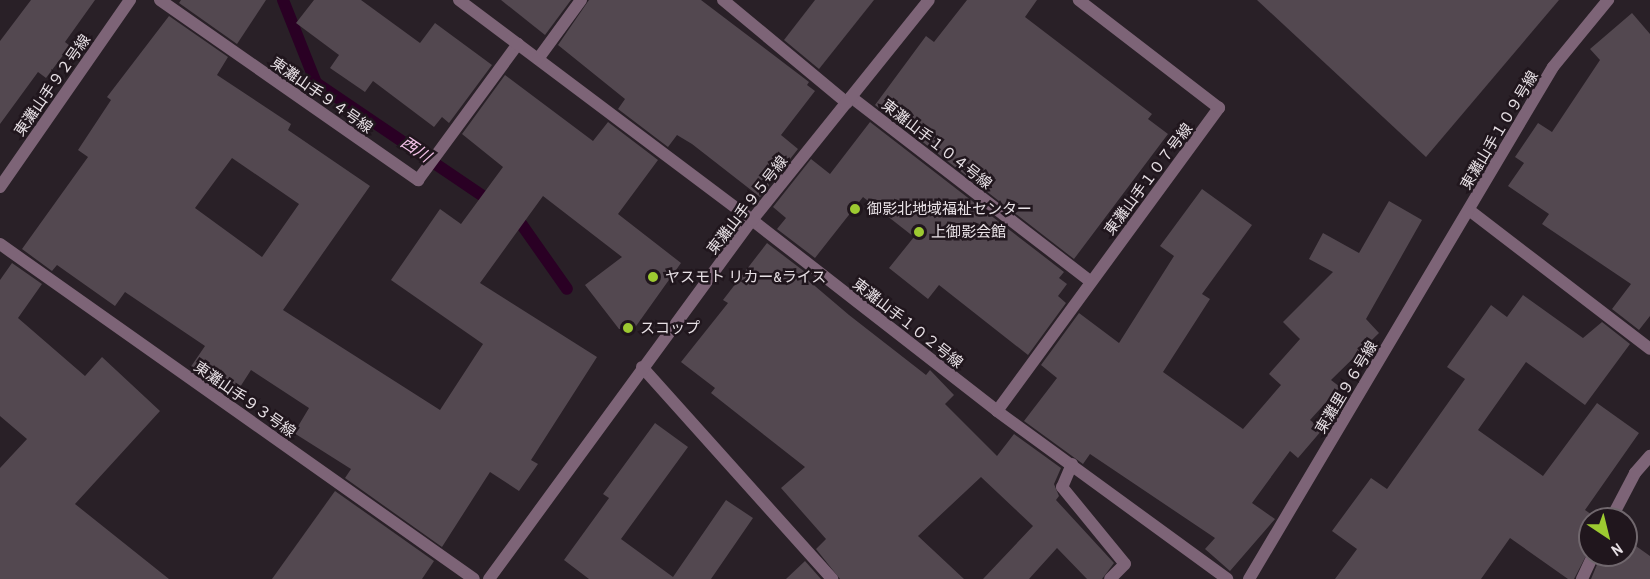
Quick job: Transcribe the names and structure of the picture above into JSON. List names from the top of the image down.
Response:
{
  "streets": {
    "street": [
      "東灘山手９２号線",
      "東灘山手９４号線",
      "東灘山手１０９号線",
      "東灘山手１０４号線",
      "東灘山手１０７号線",
      "東灘山手９５号線",
      "東灘山手１０２号線",
      "東灘里９６号線",
      "東灘山手９３号線"
    ]
  },
  "crossings": [
    ["東灘山手９４号線", "東灘山手１０２号線"],
    ["東灘山手１０９号線", "東灘里９６号線"],
    ["東灘山手１０４号線", "東灘山手１０７号線"],
    ["東灘山手１０４号線", "東灘山手９５号線"],
    ["東灘山手１０７号線", "東灘山手１０２号線"],
    ["東灘山手９５号線", "東灘山手１０２号線"]
  ],
  "water": ["西川"],
  "places": [
    "御影北地域福祉センター",
    "上御影会館",
    "ヤスモト リカー&ライス",
    "スコップ"
  ],
  "north": "bottom right"
}
